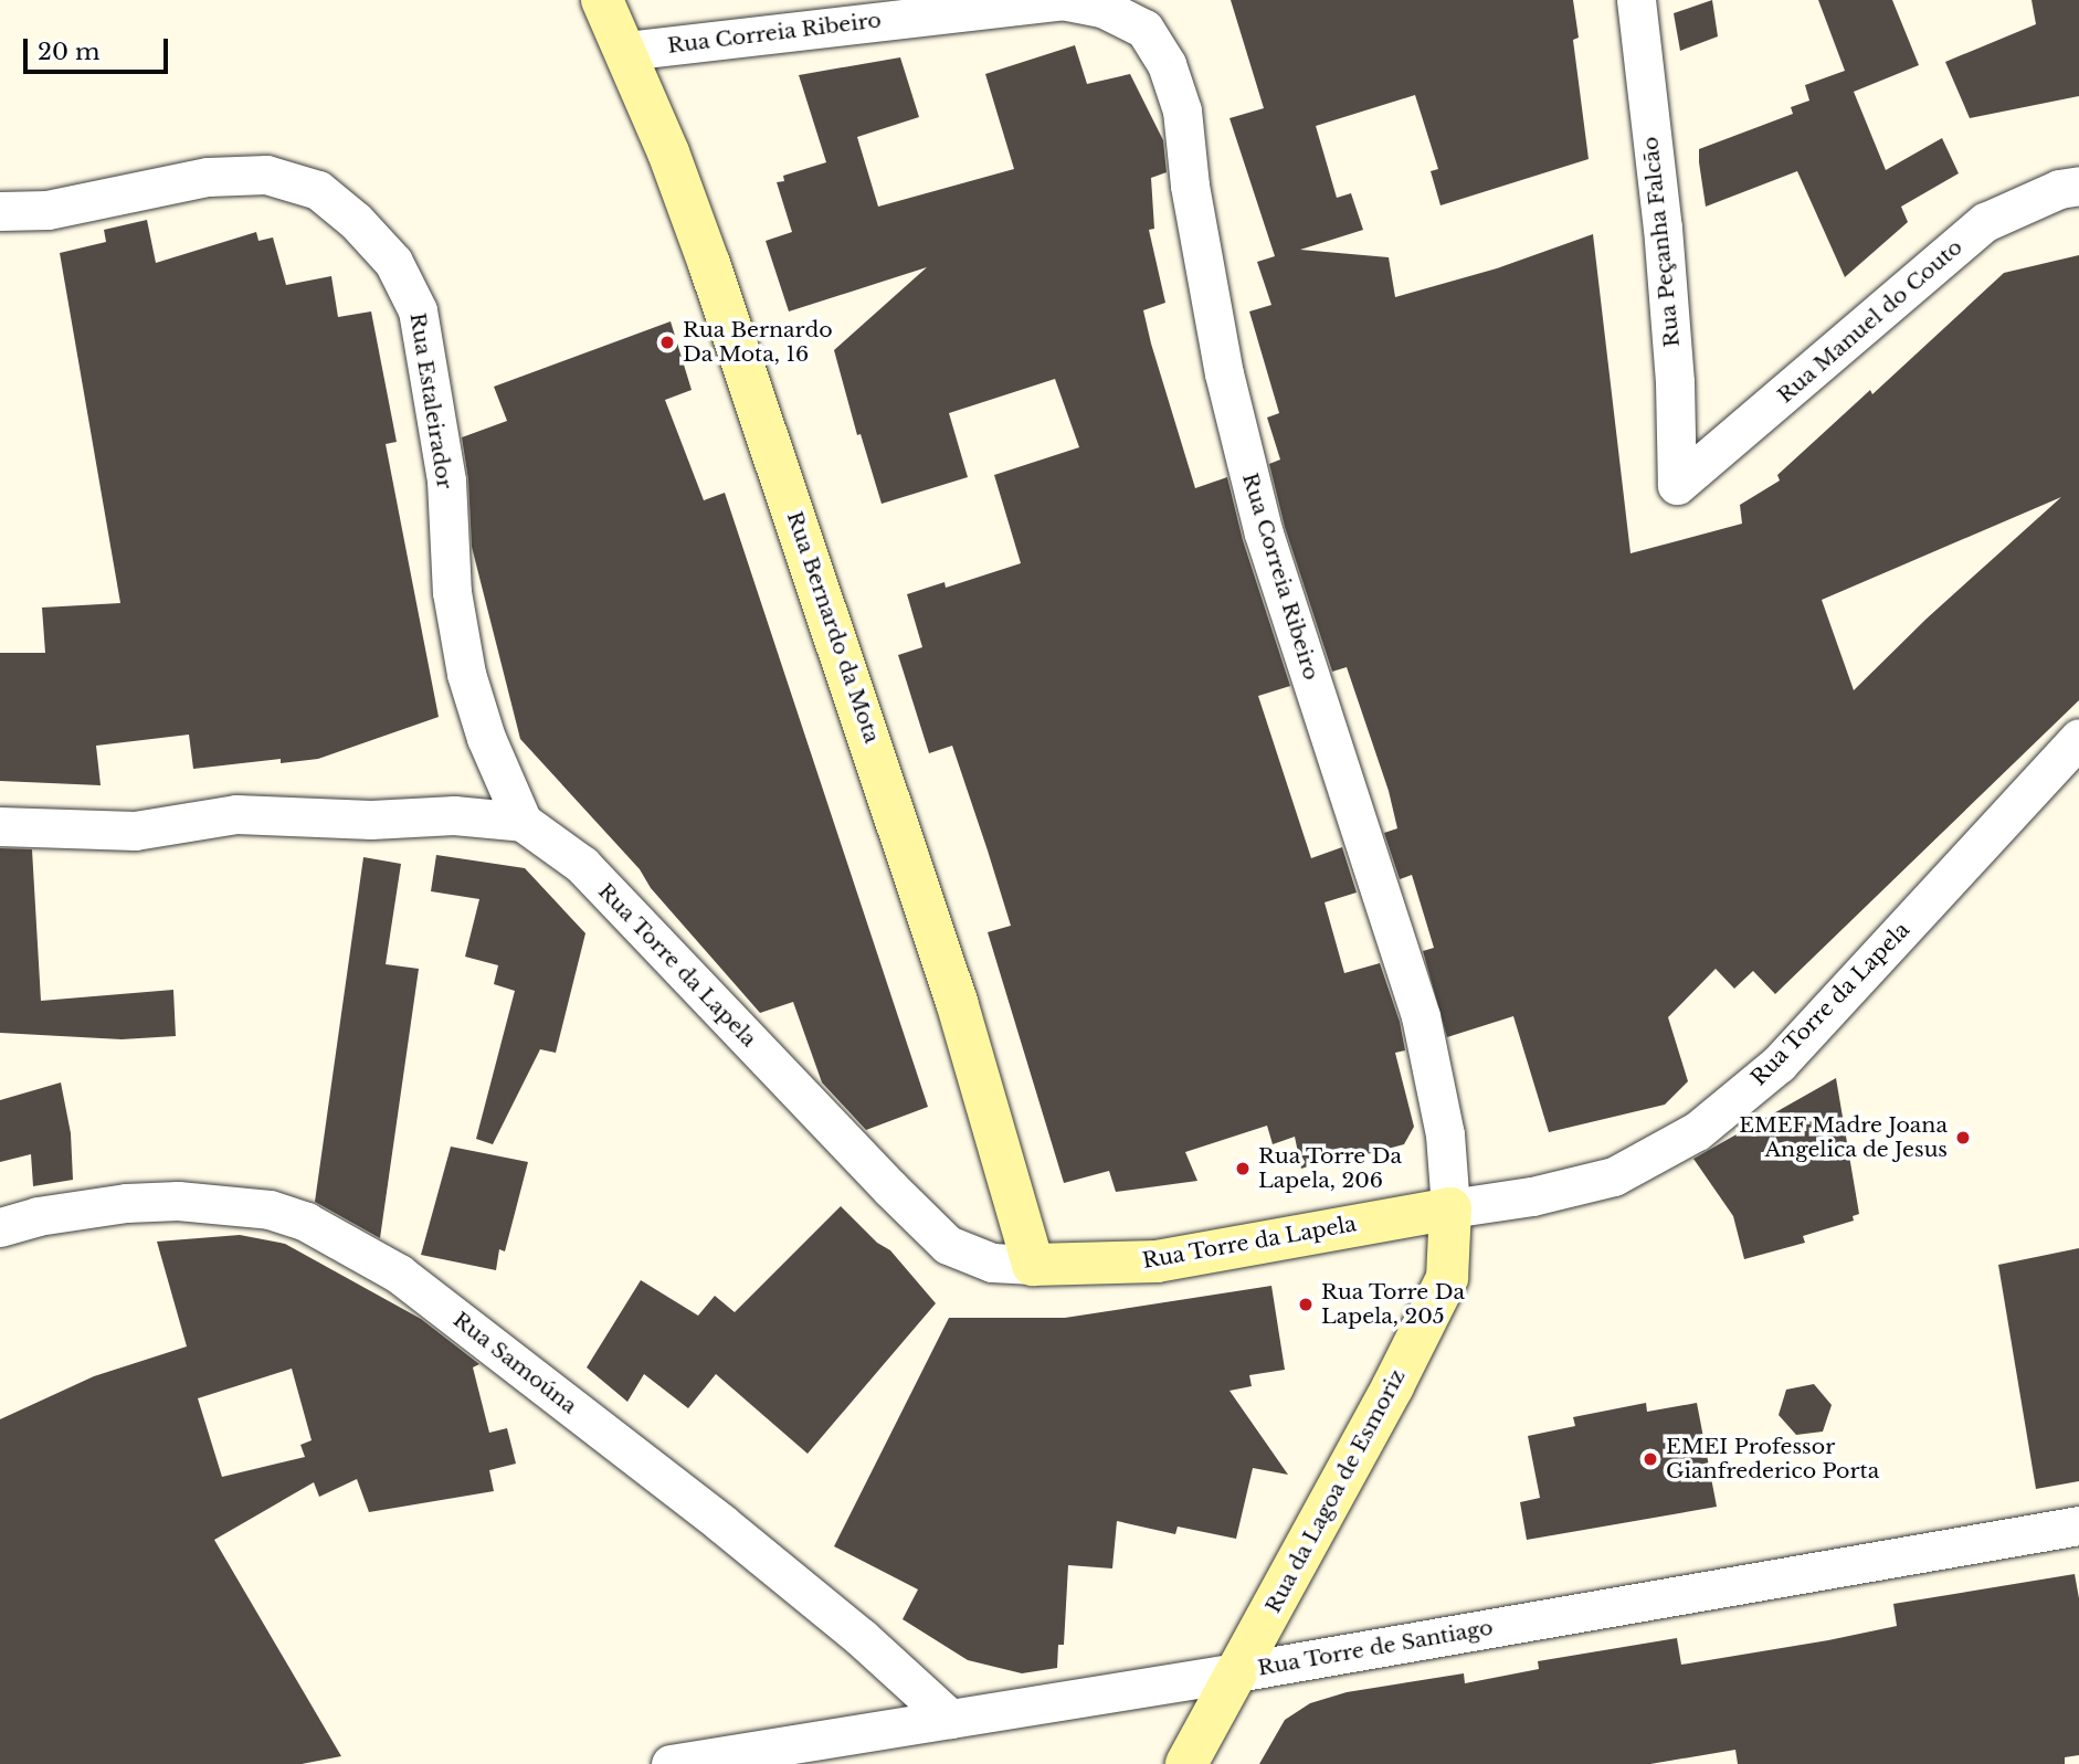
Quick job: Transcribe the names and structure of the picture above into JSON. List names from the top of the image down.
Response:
{
  "streets": {
    "street": [
      "Rua Correia Ribeiro",
      "Rua Peçanha Falcão",
      "Rua Manuel do Couto",
      "Rua Estaleirador",
      "Rua Bernardo da Mota",
      "Rua Torre da Lapela",
      "Rua Samoúna",
      "Rua da Lagoa de Esmoriz",
      "Rua Torre de Santiago"
    ]
  },
  "crossings": [
    ["Rua Correia Ribeiro", "Rua Bernardo da Mota"],
    ["Rua Correia Ribeiro", "Rua Torre da Lapela"],
    ["Rua Correia Ribeiro", "Rua da Lagoa de Esmoriz"],
    ["Rua Peçanha Falcão", "Rua Manuel do Couto"],
    ["Rua Estaleirador", "Rua Torre da Lapela"],
    ["Rua Bernardo da Mota", "Rua Torre da Lapela"],
    ["Rua Torre da Lapela", "Rua da Lagoa de Esmoriz"],
    ["Rua Samoúna", "Rua Torre de Santiago"],
    ["Rua da Lagoa de Esmoriz", "Rua Torre de Santiago"]
  ],
  "places": [
    "Rua Bernardo Da Mota, 16",
    "EMEF Madre Joana Angelica de Jesus",
    "Rua Torre Da Lapela, 206",
    "Rua Torre Da Lapela, 205",
    "EMEI Professor Gianfrederico Porta"
  ],
  "scale_bar": "20 m"
}
